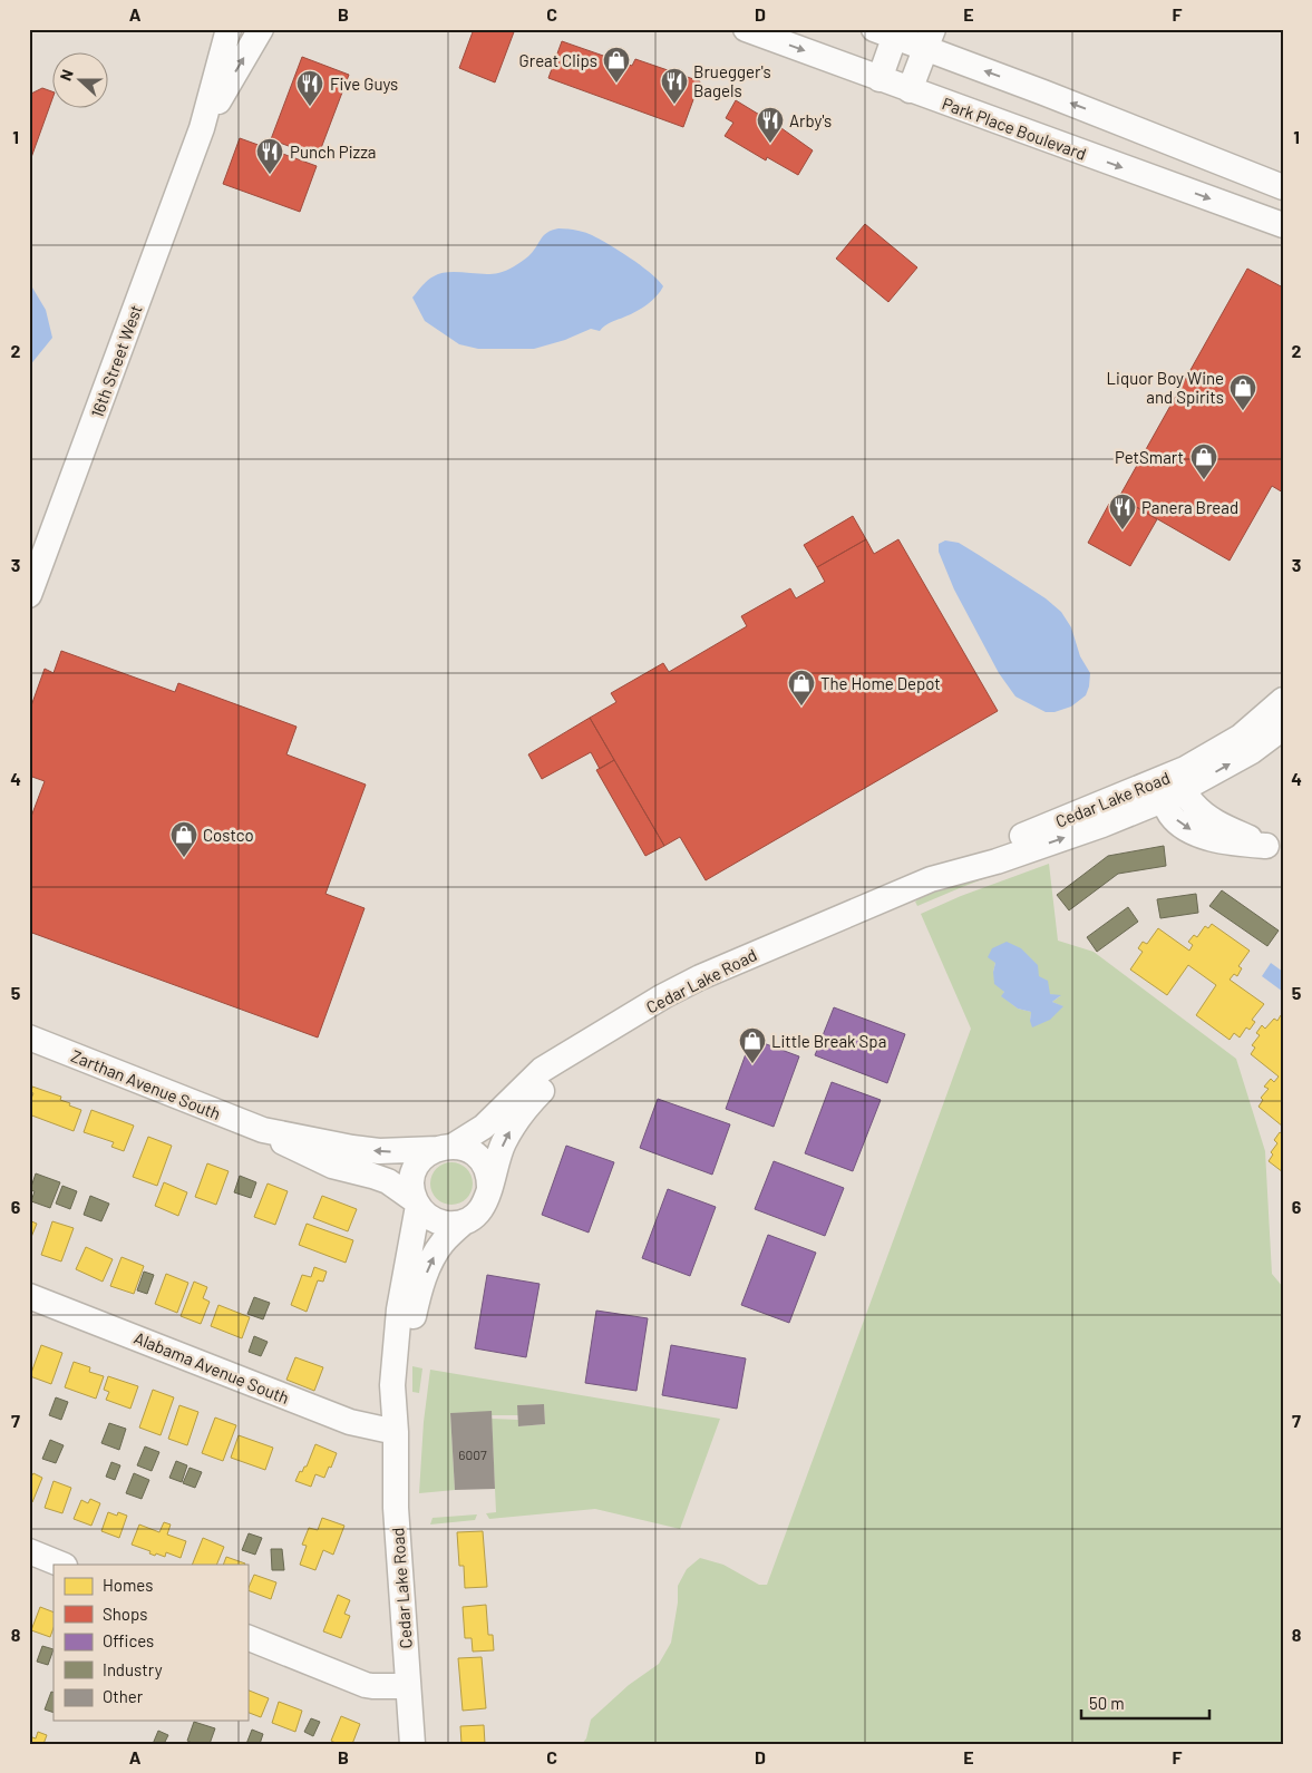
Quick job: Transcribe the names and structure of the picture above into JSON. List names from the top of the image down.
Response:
{
  "streets": {
    "street": [
      "Park Place Boulevard",
      "16th Street West",
      "Cedar Lake Road",
      "Zarthan Avenue South",
      "Alabama Avenue South"
    ]
  },
  "crossings": [
    ["Cedar Lake Road", "Zarthan Avenue South"],
    ["Cedar Lake Road", "Alabama Avenue South"]
  ],
  "places": {
    "shop": [
      "Great Clips",
      "Liquor Boy Wine and Spirits",
      "PetSmart",
      "The Home Depot",
      "Costco",
      "Little Break Spa"
    ],
    "restaurant": [
      "Bruegger's Bagels",
      "Five Guys",
      "Arby's",
      "Punch Pizza",
      "Panera Bread"
    ]
  },
  "house_numbers": ["6007"],
  "legend": [
    "Homes",
    "Shops",
    "Offices",
    "Industry",
    "Other"
  ],
  "scale_bar": "50 m",
  "north": "left",
  "grid": {
    "columns": [
      "A",
      "B",
      "C",
      "D",
      "E",
      "F"
    ],
    "rows": [
      "1",
      "2",
      "3",
      "4",
      "5",
      "6",
      "7",
      "8"
    ]
  }
}
